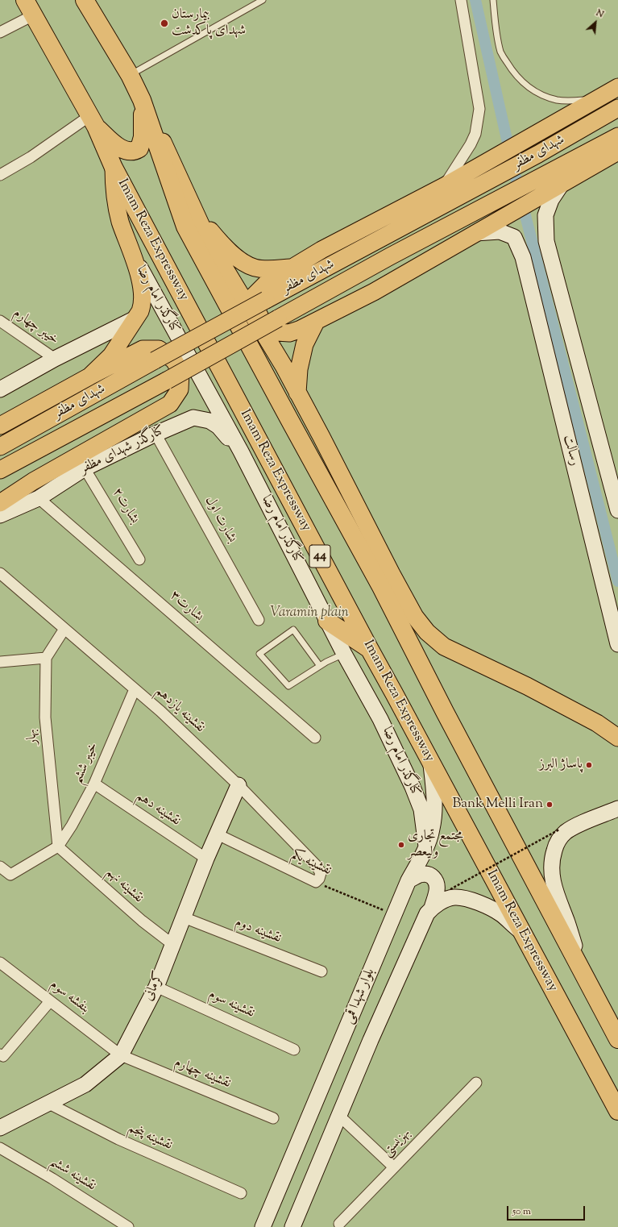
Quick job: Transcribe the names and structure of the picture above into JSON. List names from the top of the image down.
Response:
{
  "streets": {
    "highway": ["Imam Reza Expressway", "44"],
    "main road": [
      "شهدای مظفر",
      "کنارگذر امام رضا",
      "کنارگذر شهدای مظفر",
      "رسالت",
      "کرمانی",
      "بلوار شهدا قمی"
    ],
    "street": [
      "خیبر چهارم",
      "بشارت۲",
      "بشارت اول",
      "بشارت۳",
      "نقشینه یازدهم",
      "بهار",
      "خیبر ششم",
      "نقشینه دهم",
      "نقشینه یکم",
      "نقشینه نهم",
      "نقشینه دوم",
      "بنفشه سوم",
      "نقشینه سوم",
      "نقشینه چهارم",
      "نقشینه پنجم",
      "بهزیستی",
      "نقشینه ششم"
    ]
  },
  "crossings": [
    ["Imam Reza Expressway", "بلوار شهدا قمی"],
    ["کنارگذر امام رضا", "کنارگذر شهدای مظفر"],
    ["کنارگذر امام رضا", "بلوار شهدا قمی"],
    ["کنارگذر شهدای مظفر", "بشارت۲"],
    ["کنارگذر شهدای مظفر", "بشارت اول"],
    ["کنارگذر شهدای مظفر", "بشارت۳"],
    ["نقشینه یازدهم", "خیبر ششم"],
    ["نقشینه یازدهم", "نقشینه یکم"],
    ["نقشینه یازدهم", "کرمانی"],
    ["بهار", "خیبر ششم"],
    ["بهار", "نقشینه نهم"],
    ["خیبر ششم", "نقشینه دهم"],
    ["خیبر ششم", "نقشینه نهم"],
    ["نقشینه دهم", "کرمانی"],
    ["نقشینه یکم", "کرمانی"],
    ["نقشینه یکم", "بلوار شهدا قمی"],
    ["نقشینه نهم", "کرمانی"],
    ["نقشینه دوم", "کرمانی"],
    ["کرمانی", "بنفشه سوم"],
    ["کرمانی", "نقشینه سوم"],
    ["کرمانی", "نقشینه چهارم"],
    ["کرمانی", "نقشینه پنجم"],
    ["بنفشه سوم", "نقشینه چهارم"]
  ],
  "parks": ["Varamin plain"],
  "places": [
    "بیمارستان شهدای پاکدشت",
    "پاساژ البرز",
    "Bank Melli Iran",
    "مجتمع تجاری ولیعصر"
  ],
  "scale_bar": "50 m",
  "north": "top right"
}
